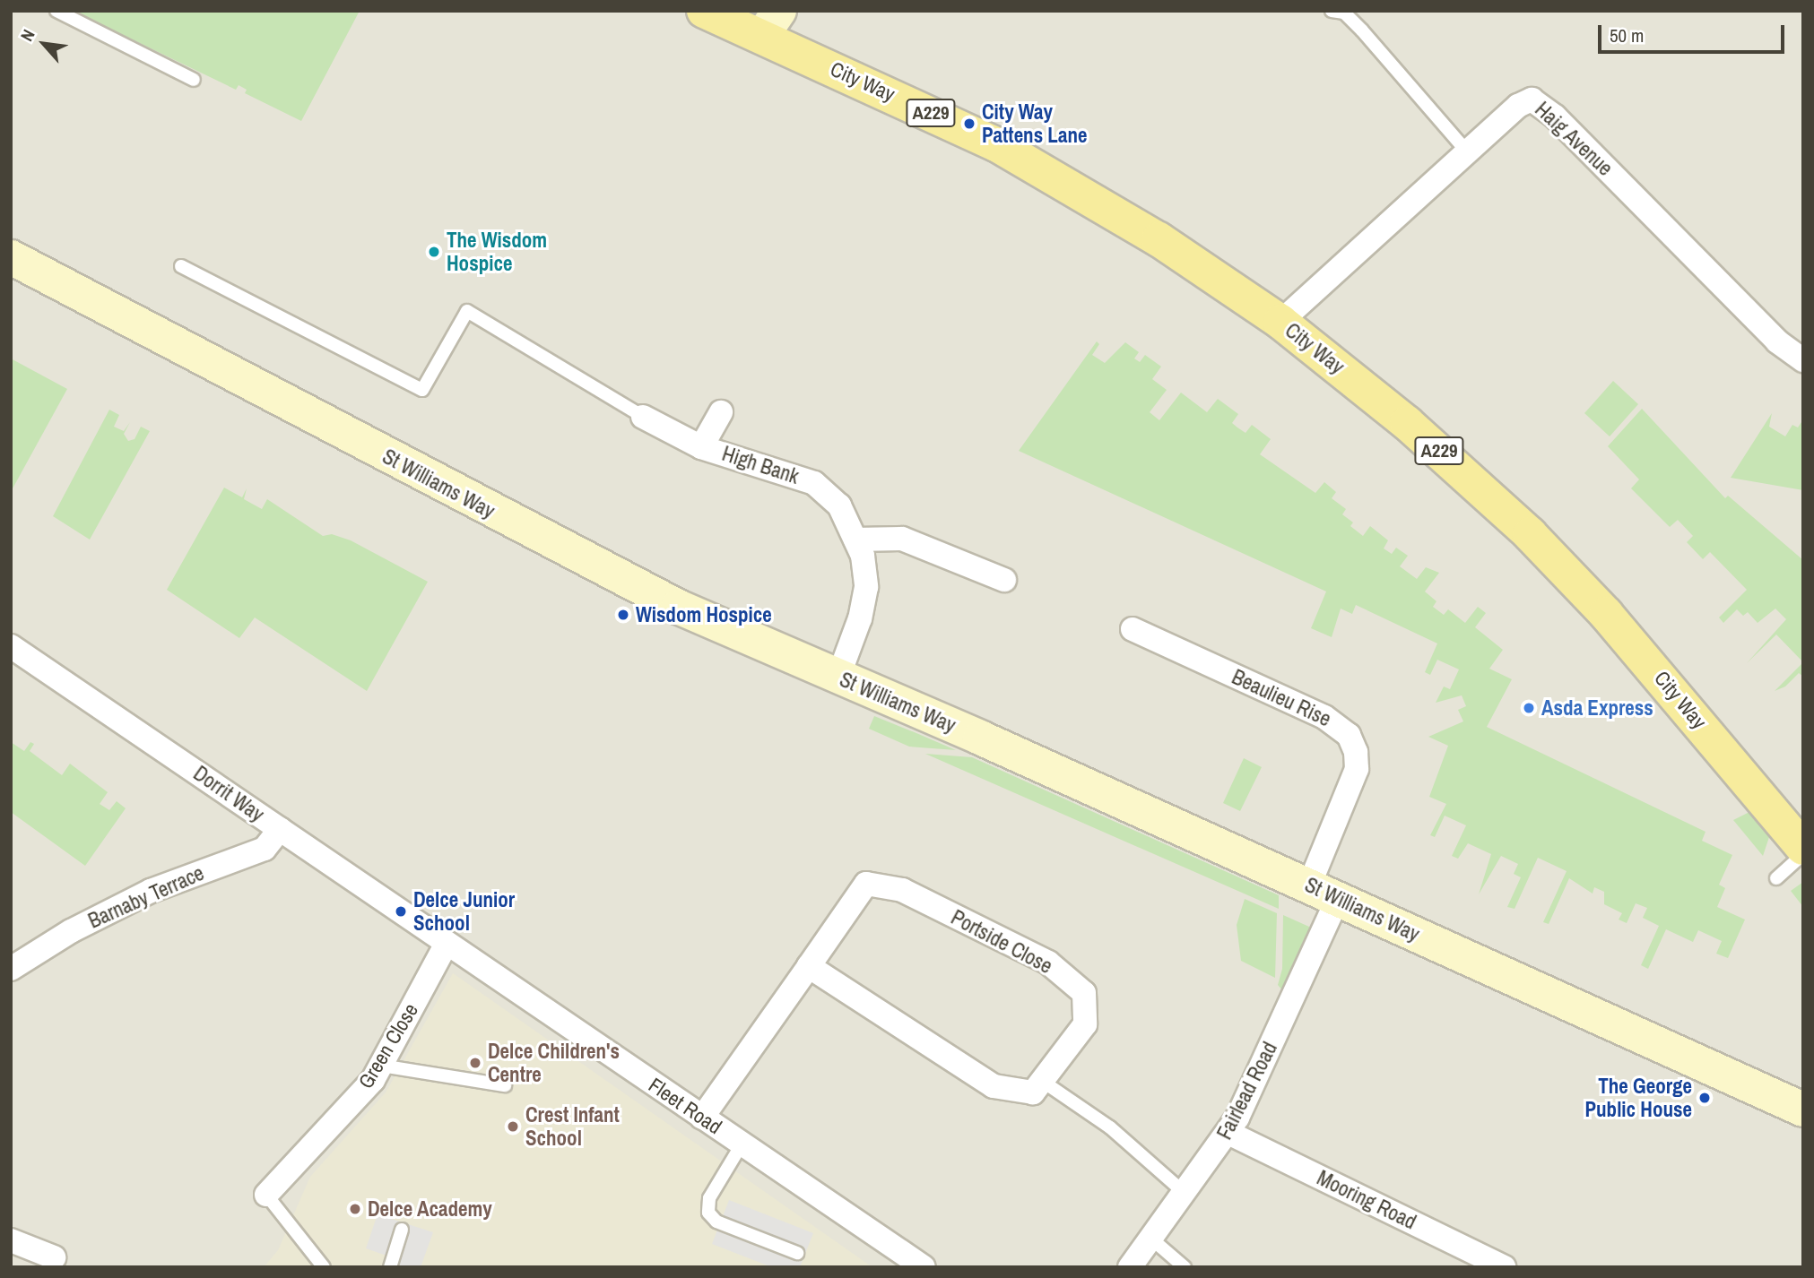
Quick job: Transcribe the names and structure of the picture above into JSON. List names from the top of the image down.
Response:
{
  "streets": {
    "main road": ["City Way", "A229"],
    "street": [
      "Haig Avenue",
      "High Bank",
      "St Williams Way",
      "Beaulieu Rise",
      "Dorrit Way",
      "Barnaby Terrace",
      "Portside Close",
      "Green Close",
      "Fairlead Road",
      "Fleet Road",
      "Mooring Road"
    ]
  },
  "crossings": [
    ["City Way", "Haig Avenue"],
    ["High Bank", "St Williams Way"],
    ["St Williams Way", "Beaulieu Rise"],
    ["St Williams Way", "Fairlead Road"],
    ["Beaulieu Rise", "Fairlead Road"],
    ["Dorrit Way", "Barnaby Terrace"],
    ["Dorrit Way", "Green Close"],
    ["Dorrit Way", "Fleet Road"],
    ["Portside Close", "Fleet Road"],
    ["Green Close", "Fleet Road"],
    ["Fairlead Road", "Mooring Road"]
  ],
  "places": [
    "City Way Pattens Lane",
    "The Wisdom Hospice",
    "Wisdom Hospice",
    "Asda Express",
    "Delce Junior School",
    "Delce Children's Centre",
    "The George Public House",
    "Crest Infant School",
    "Delce Academy"
  ],
  "scale_bar": "50 m",
  "north": "top left"
}
